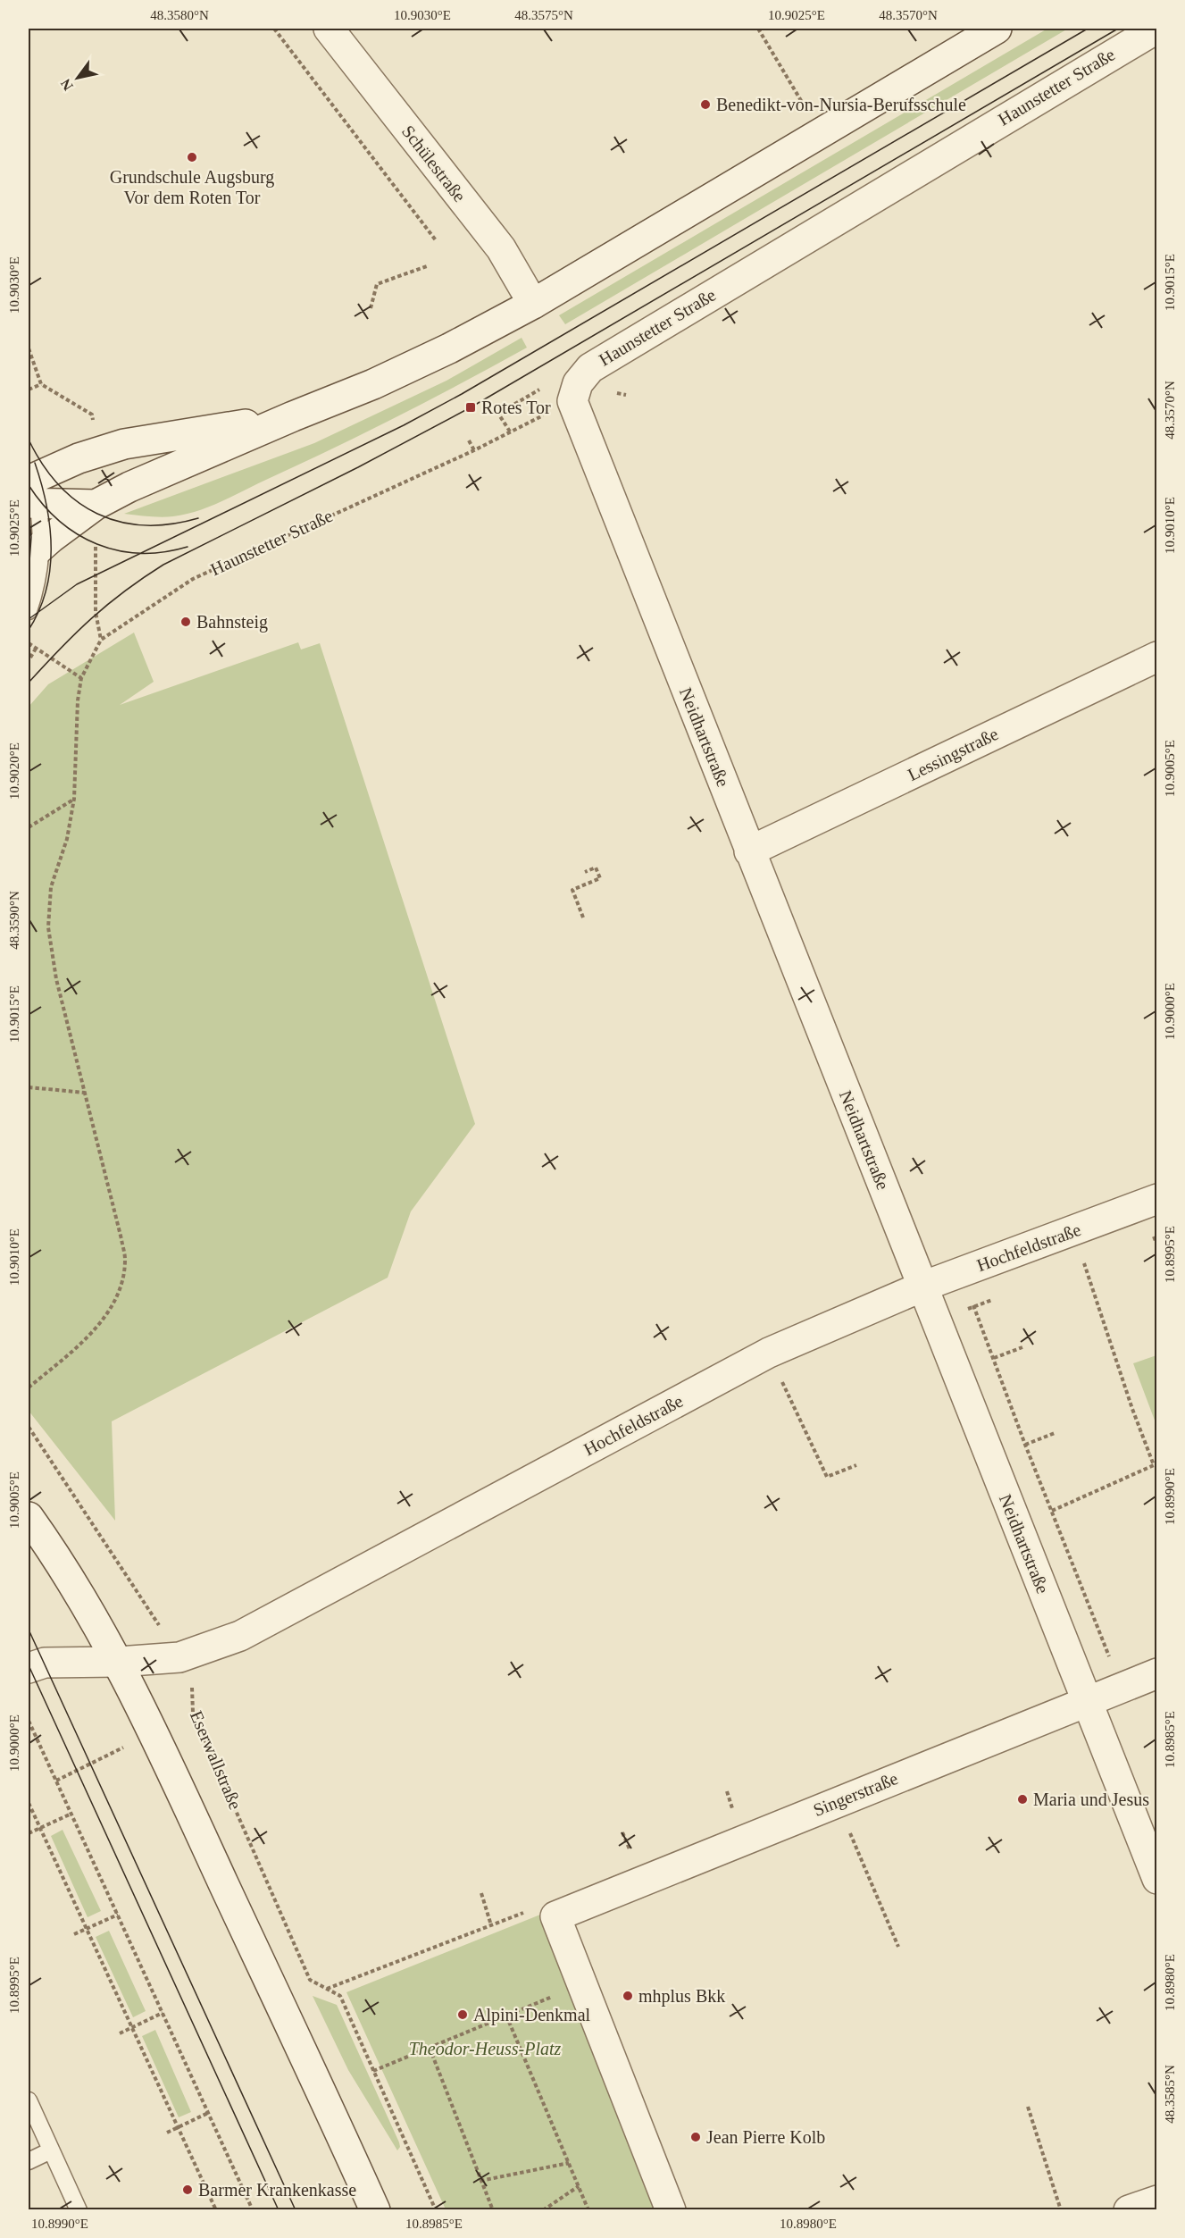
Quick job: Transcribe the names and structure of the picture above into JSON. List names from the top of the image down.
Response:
{
  "streets": {
    "street": [
      "Haunstetter Straße",
      "Schülestraße",
      "Neidhartstraße",
      "Lessingstraße",
      "Hochfeldstraße",
      "Singerstraße"
    ],
    "path": ["Eserwallstraße"]
  },
  "crossings": [
    ["Haunstetter Straße", "Neidhartstraße"],
    ["Neidhartstraße", "Lessingstraße"],
    ["Neidhartstraße", "Hochfeldstraße"],
    ["Neidhartstraße", "Singerstraße"],
    ["Hochfeldstraße", "Eserwallstraße"]
  ],
  "parks": ["Theodor-Heuss-Platz"],
  "places": {
    "other": [
      "Benedikt-von-Nursia-Berufsschule",
      "Grundschule Augsburg Vor dem Roten Tor",
      "Bahnsteig",
      "Maria und Jesus",
      "mhplus Bkk",
      "Alpini-Denkmal",
      "Jean Pierre Kolb",
      "Barmer Krankenkasse"
    ],
    "transit": ["Rotes Tor"]
  },
  "north": "bottom left",
  "coordinates": [
    "48.3580°N",
    "10.9030°E",
    "48.3575°N",
    "10.9025°E",
    "48.3570°N",
    "10.9015°E",
    "10.9010°E",
    "10.9005°E",
    "10.9020°E",
    "48.3590°N",
    "10.9000°E",
    "10.8995°E",
    "10.8990°E",
    "10.8985°E",
    "10.8980°E",
    "48.3585°N"
  ]
}
